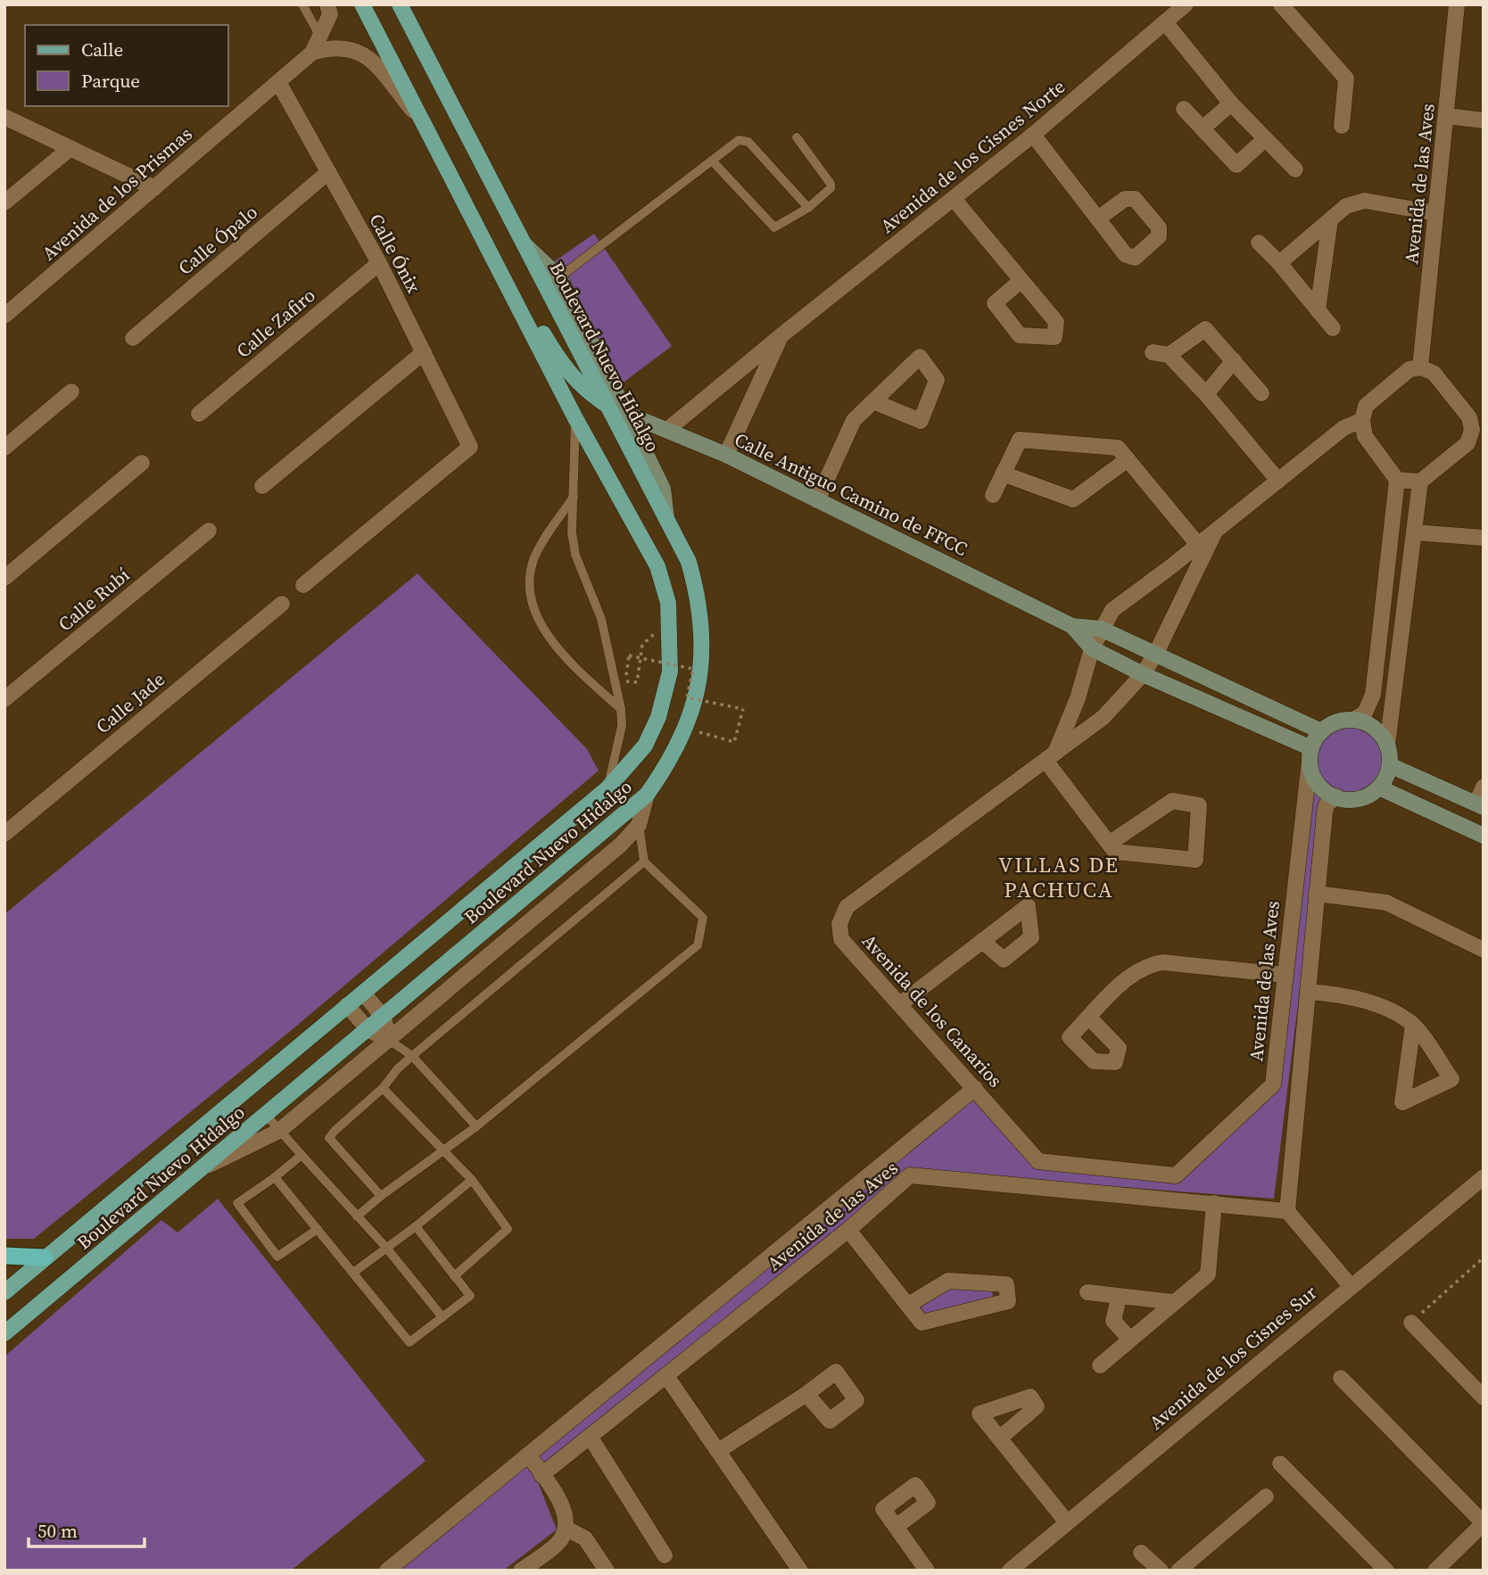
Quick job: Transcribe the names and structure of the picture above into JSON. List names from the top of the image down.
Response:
{
  "streets": {
    "main road": ["Boulevard Nuevo Hidalgo", "Calle Antiguo Camino de FFCC"],
    "street": [
      "Avenida de los Cisnes Norte",
      "Avenida de las Aves",
      "Avenida de los Prismas",
      "Calle Ópalo",
      "Calle Ónix",
      "Calle Zafiro",
      "Calle Rubí",
      "Calle Jade",
      "Avenida de los Canarios",
      "Avenida de los Cisnes Sur"
    ]
  },
  "crossings": [
    ["Avenida de los Cisnes Norte", "Calle Antiguo Camino de FFCC"],
    ["Avenida de las Aves", "Calle Antiguo Camino de FFCC"],
    ["Avenida de las Aves", "Avenida de los Canarios"],
    ["Avenida de los Prismas", "Calle Ónix"],
    ["Avenida de los Prismas", "Boulevard Nuevo Hidalgo"],
    ["Calle Ópalo", "Calle Ónix"],
    ["Calle Ónix", "Calle Zafiro"],
    ["Boulevard Nuevo Hidalgo", "Calle Antiguo Camino de FFCC"],
    ["Calle Antiguo Camino de FFCC", "Avenida de los Canarios"]
  ],
  "districts": ["VILLAS DE PACHUCA"],
  "legend": ["Calle", "Parque"],
  "scale_bar": "50 m"
}
